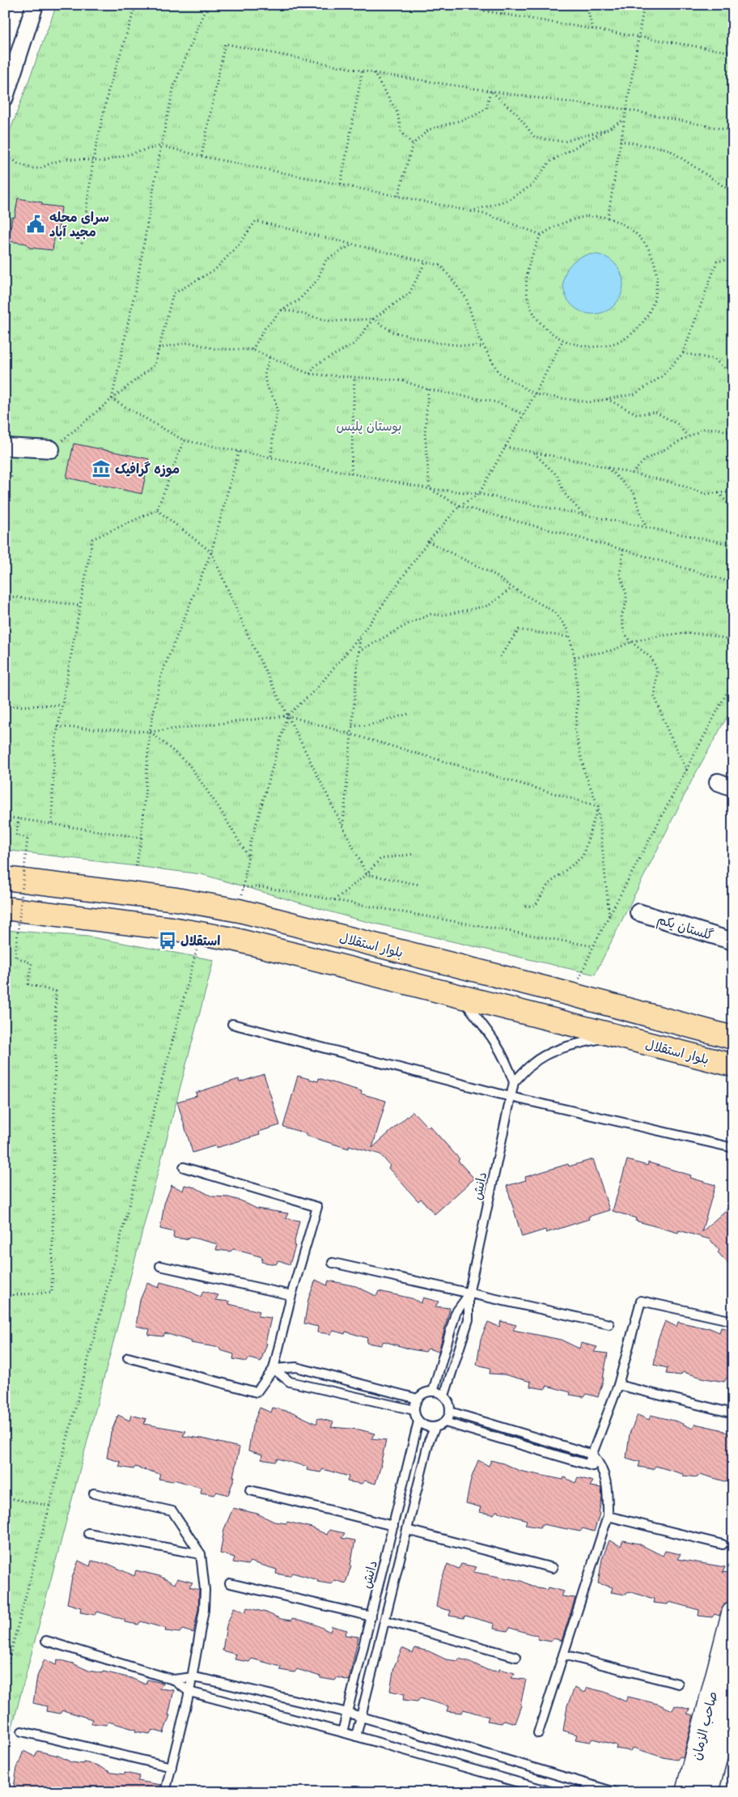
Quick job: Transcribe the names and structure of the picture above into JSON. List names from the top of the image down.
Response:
{
  "streets": {
    "main road": ["بلوار استقلال", "صاحب الزمان"],
    "street": ["گلستان یکم"],
    "lane": ["دانش"]
  },
  "parks": ["بوستان پلیس"],
  "places": {
    "public building": ["سرای محله مجید آباد"],
    "museum": ["موزه گرافیک"],
    "bus stop": ["استقلال"]
  }
}
